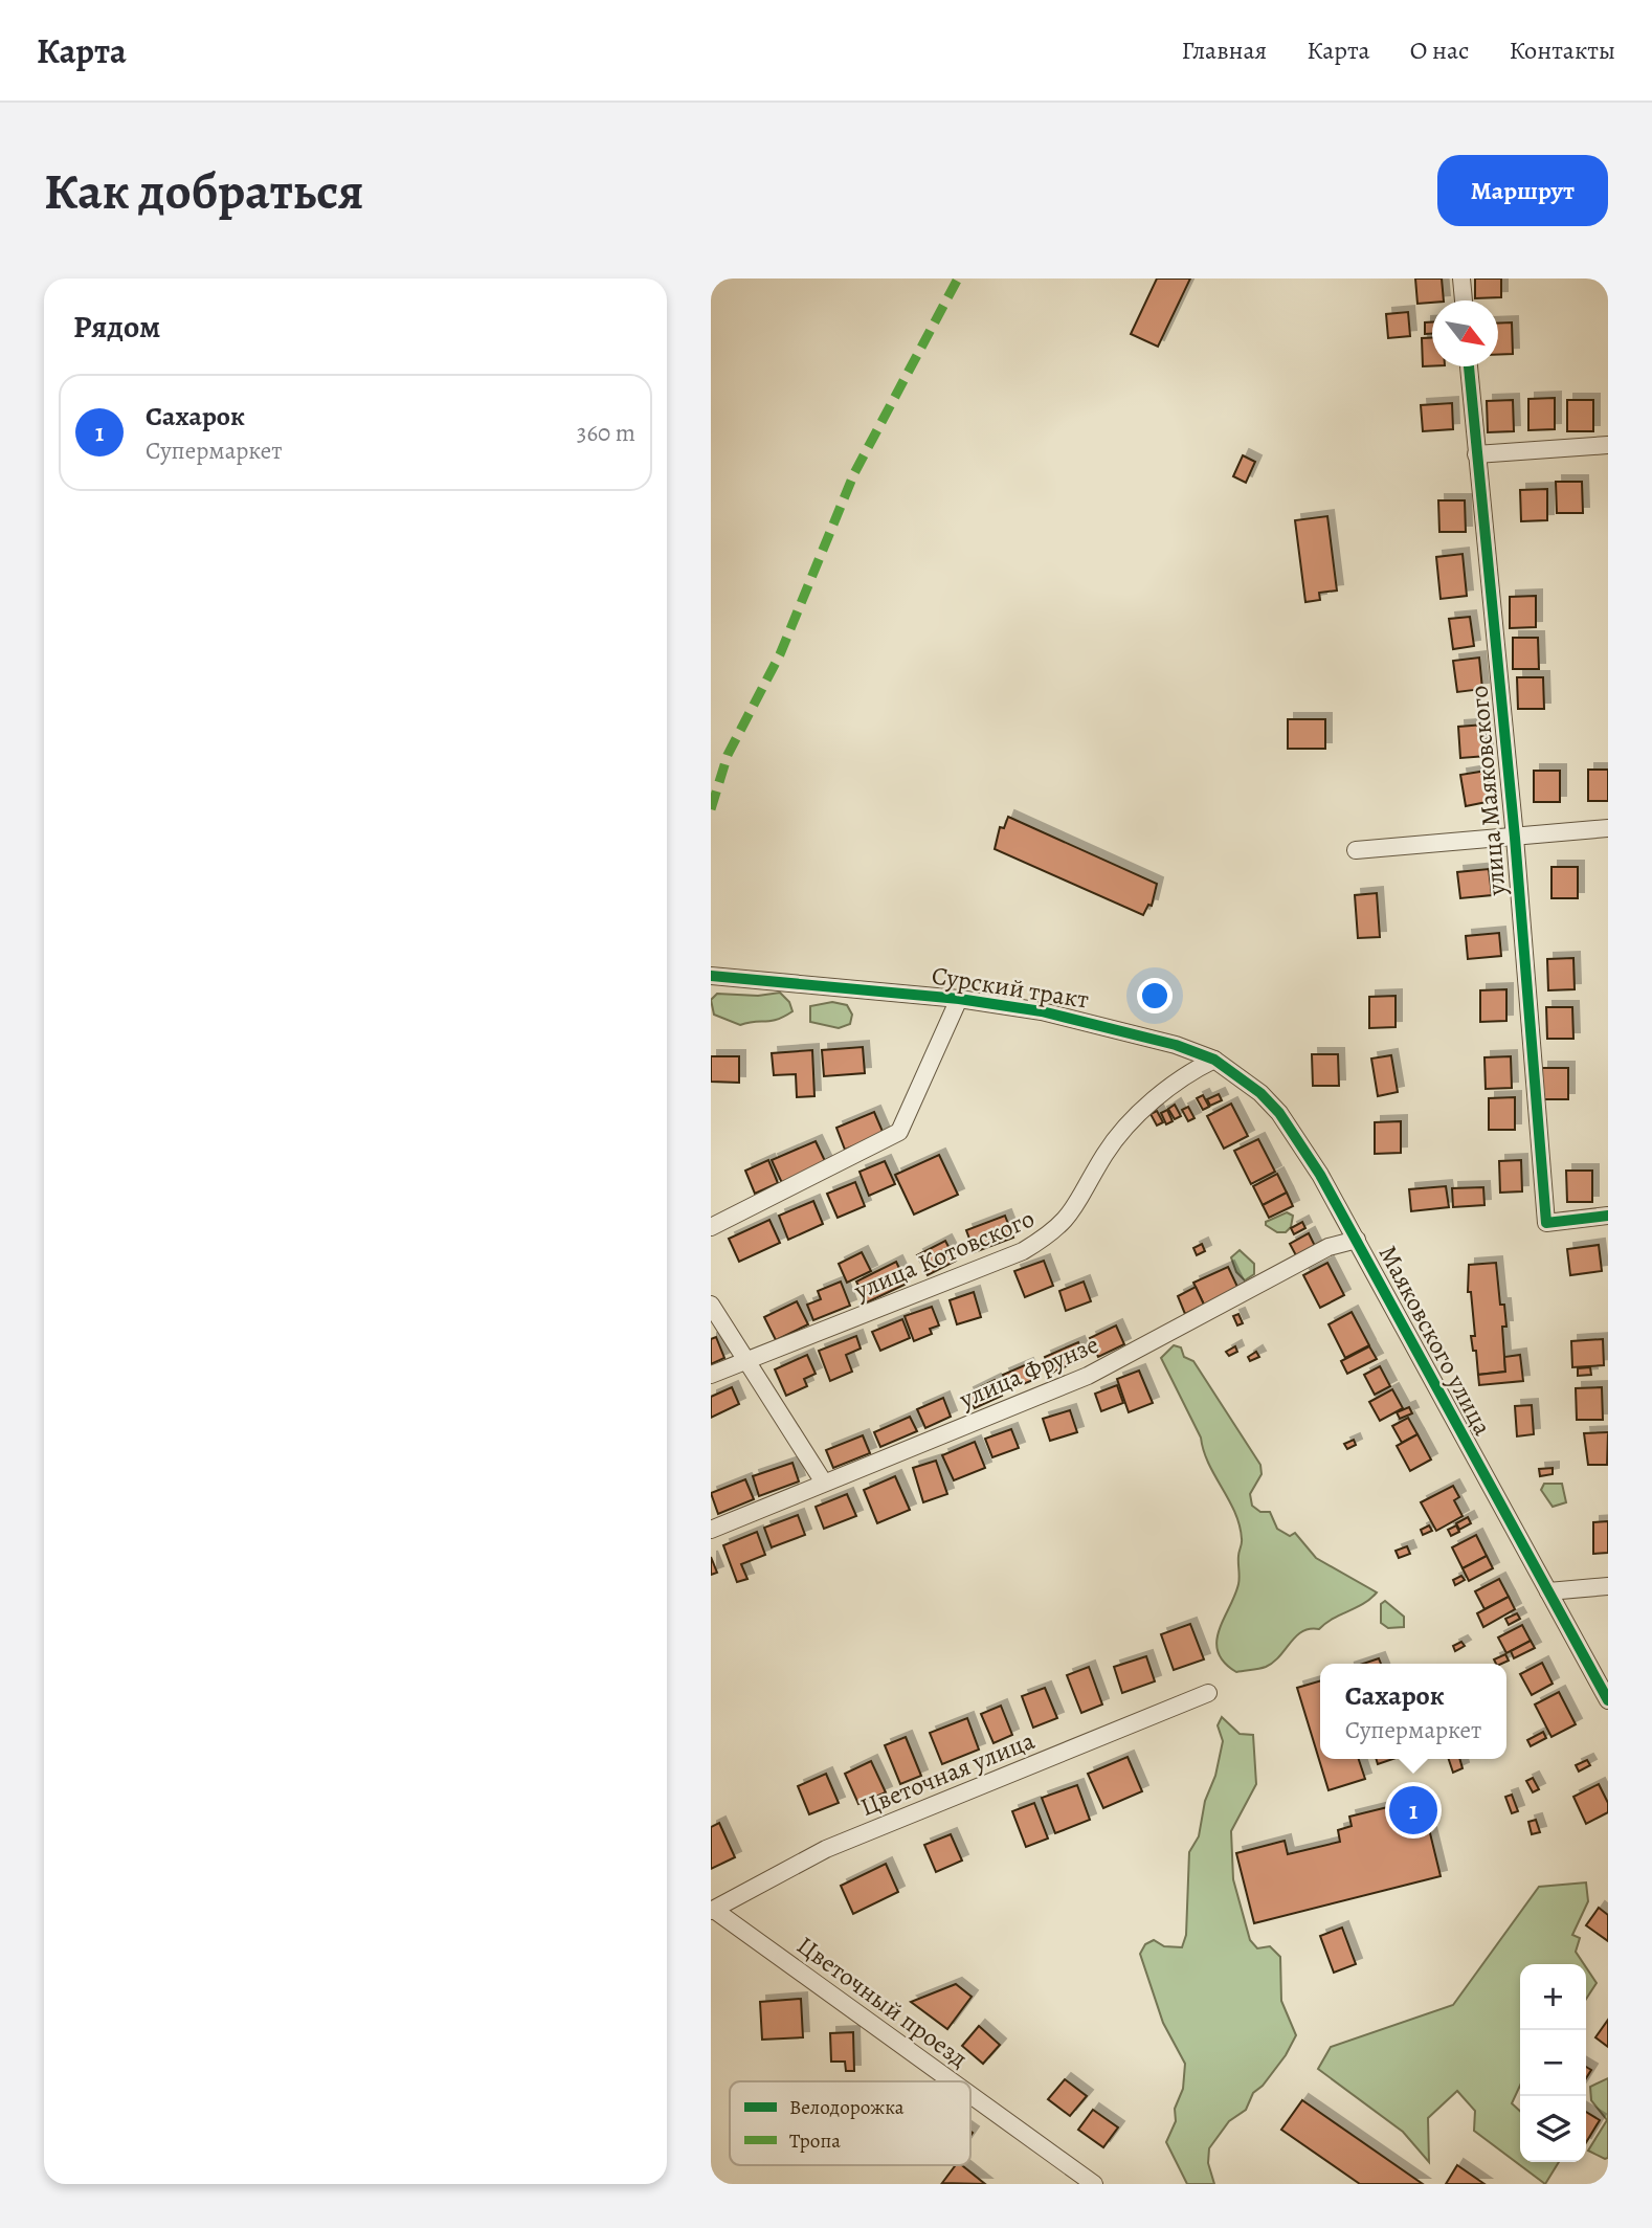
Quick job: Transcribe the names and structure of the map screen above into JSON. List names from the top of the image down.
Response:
{
  "streets": {
    "street": [
      "улица Маяковского",
      "Сурский тракт",
      "улица Котовского",
      "Маяковского улица",
      "улица Фрунзе",
      "Цветочная улица",
      "Цветочный проезд"
    ]
  },
  "crossings": [
    ["Сурский тракт", "улица Котовского"],
    ["Сурский тракт", "Маяковского улица"],
    ["Маяковского улица", "улица Фрунзе"],
    ["Цветочная улица", "Цветочный проезд"]
  ],
  "legend": ["Велодорожка", "Тропа"],
  "north": "bottom right",
  "page": {
    "header": "Карта",
    "nav": [
      "Главная",
      "Карта",
      "О нас",
      "Контакты"
    ],
    "buttons": "Маршрут",
    "title": "Как добраться",
    "heading": "Рядом",
    "list": [
      {
        "mark": "1",
        "name": "Сахарок",
        "note": "Супермаркет",
        "value": "360 m"
      }
    ],
    "popup": ["Сахарок", "Супермаркет"],
    "pins": "1",
    "map_buttons": ["+", "−"]
  }
}
